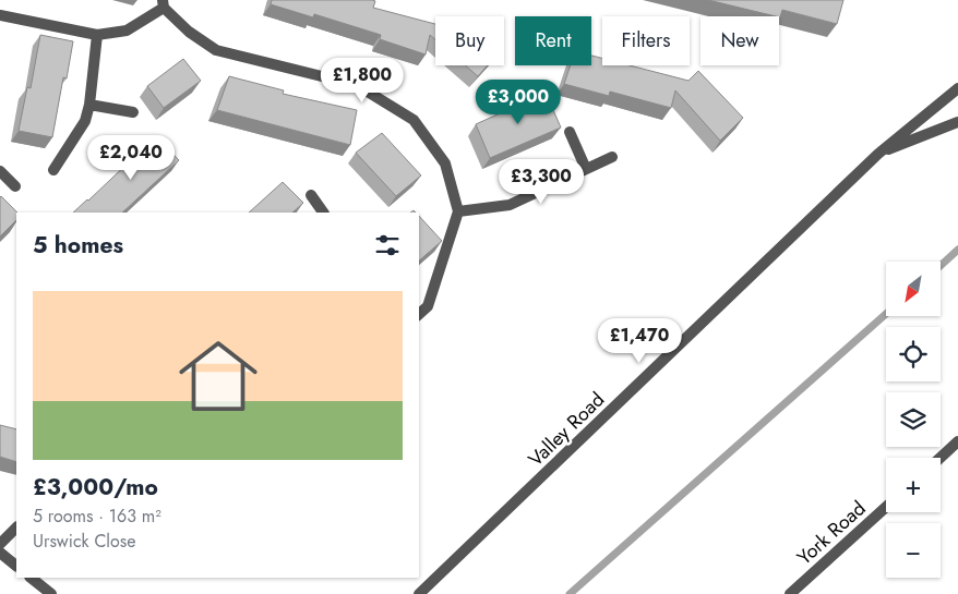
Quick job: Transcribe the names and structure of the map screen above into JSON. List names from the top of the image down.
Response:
{
  "streets": {
    "street": ["Valley Road", "York Road"]
  },
  "north": "bottom left",
  "page": {
    "chip": [
      "Buy",
      "Rent",
      "Filters",
      "New"
    ],
    "price": [
      "£1,800",
      "£3,000",
      "£2,040",
      "£3,300",
      "£1,470"
    ],
    "heading": "5 homes",
    "map_buttons": ["+", "−"],
    "list": [
      {
        "name": "£3,000/mo",
        "note": "5 rooms · 163 m² · Urswick Close"
      }
    ]
  }
}
